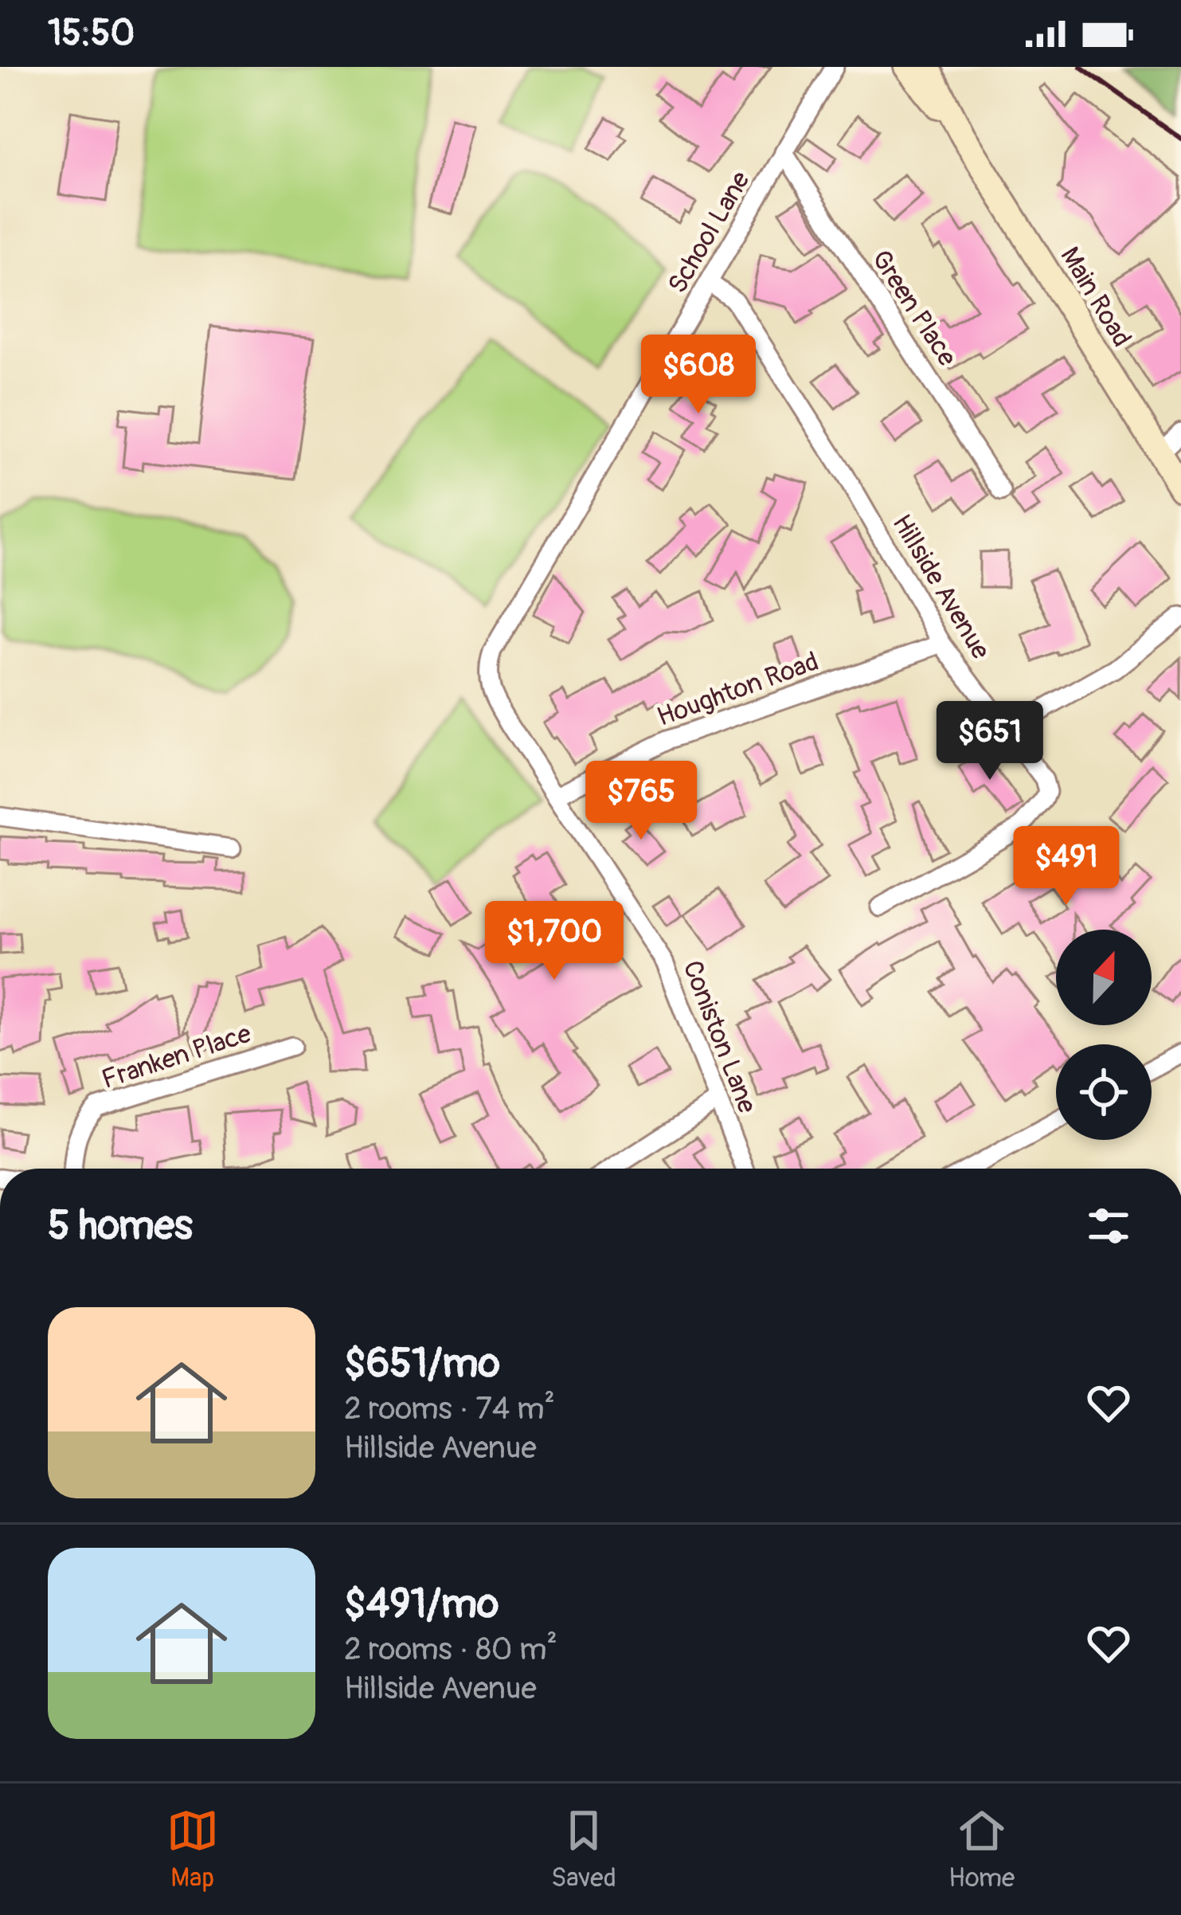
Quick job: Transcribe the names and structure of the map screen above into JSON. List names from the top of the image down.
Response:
{
  "streets": {
    "main road": ["Main Road"],
    "street": [
      "School Lane",
      "Green Place",
      "Hillside Avenue",
      "Houghton Road",
      "Coniston Lane",
      "Franken Place"
    ]
  },
  "crossings": [
    ["School Lane", "Green Place"],
    ["School Lane", "Hillside Avenue"],
    ["School Lane", "Coniston Lane"],
    ["Hillside Avenue", "Houghton Road"],
    ["Houghton Road", "Coniston Lane"]
  ],
  "north": "top",
  "page": {
    "status": "15:50",
    "price": [
      "$608",
      "$651",
      "$765",
      "$491",
      "$1,700"
    ],
    "heading": "5 homes",
    "list": [
      {
        "name": "$651/mo",
        "note": "2 rooms · 74 m² · Hillside Avenue"
      },
      {
        "name": "$491/mo",
        "note": "2 rooms · 80 m² · Hillside Avenue"
      }
    ],
    "tabs": ["Map", "Saved", "Home"]
  }
}
